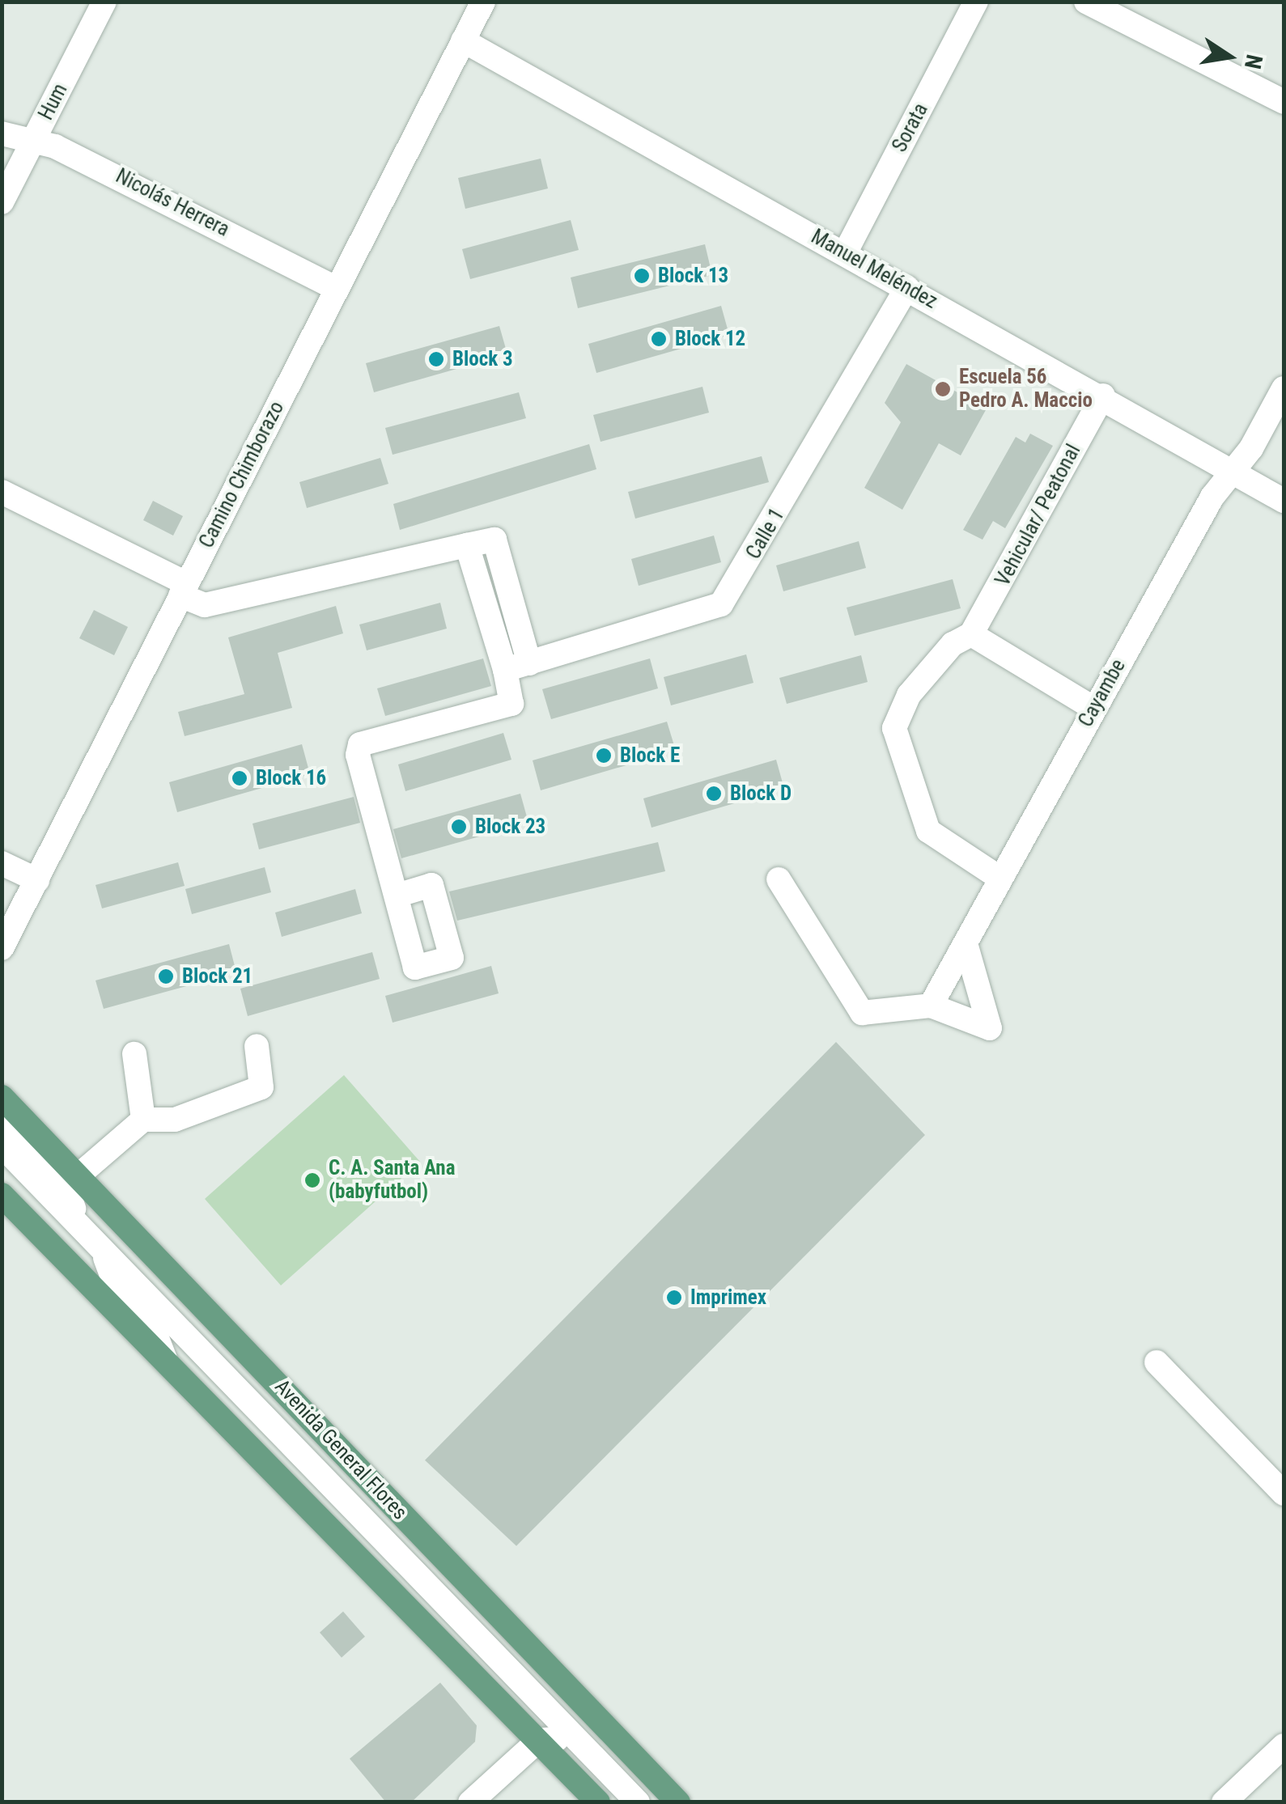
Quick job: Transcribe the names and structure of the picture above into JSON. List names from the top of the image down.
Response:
{
  "streets": {
    "main road": ["Avenida General Flores"],
    "street": [
      "Hum",
      "Sorata",
      "Nicolás Herrera",
      "Manuel Meléndez",
      "Camino Chimborazo",
      "Vehicular/ Peatonal",
      "Calle 1",
      "Cayambe"
    ]
  },
  "crossings": [
    ["Hum", "Nicolás Herrera"],
    ["Sorata", "Manuel Meléndez"],
    ["Nicolás Herrera", "Camino Chimborazo"],
    ["Manuel Meléndez", "Camino Chimborazo"],
    ["Manuel Meléndez", "Vehicular/ Peatonal"],
    ["Manuel Meléndez", "Calle 1"],
    ["Manuel Meléndez", "Cayambe"],
    ["Vehicular/ Peatonal", "Cayambe"]
  ],
  "places": [
    "Block 13",
    "Block 12",
    "Block 3",
    "Escuela 56 Pedro A. Maccio",
    "Block E",
    "Block 16",
    "Block D",
    "Block 23",
    "Block 21",
    "C. A. Santa Ana (babyfutbol)",
    "Imprimex"
  ],
  "north": "right"
}
